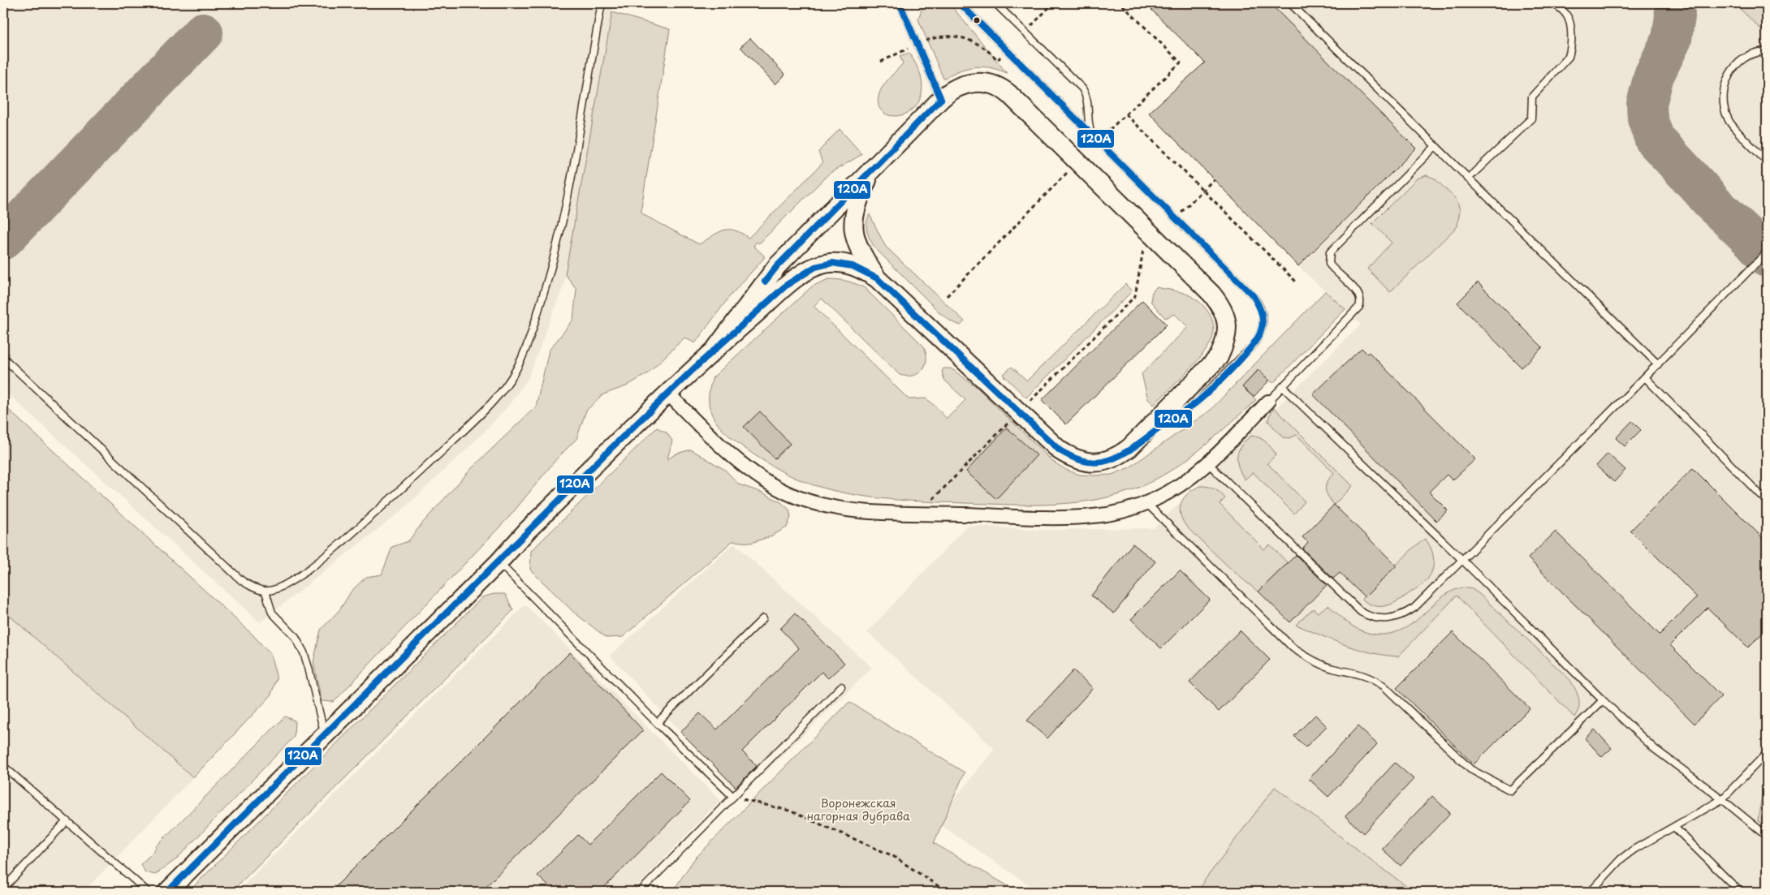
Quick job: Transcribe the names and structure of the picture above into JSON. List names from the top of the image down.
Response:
{
  "parks": ["Воронежская нагорная дубрава"],
  "lines": ["transit line 120А"]
}
